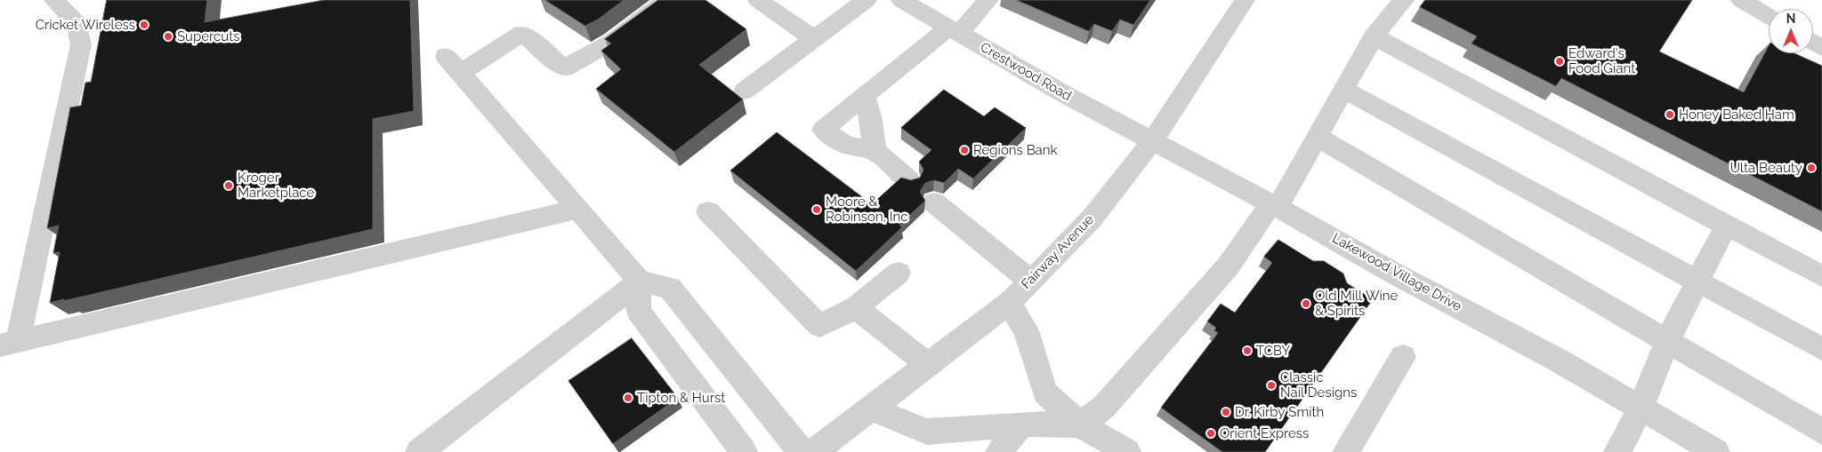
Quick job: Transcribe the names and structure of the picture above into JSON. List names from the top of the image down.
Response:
{
  "streets": {
    "street": ["Crestwood Road", "Fairway Avenue", "Lakewood Village Drive"]
  },
  "crossings": [
    ["Crestwood Road", "Fairway Avenue"],
    ["Crestwood Road", "Lakewood Village Drive"],
    ["Fairway Avenue", "Lakewood Village Drive"]
  ],
  "places": [
    "Cricket Wireless",
    "Supercuts",
    "Edward's Food Giant",
    "Honey Baked Ham",
    "Regions Bank",
    "Ulta Beauty",
    "Kroger Marketplace",
    "Moore & Robinson, Inc",
    "Old Mill Wine & Spirits",
    "TCBY",
    "Classic Nail Designs",
    "Tipton & Hurst",
    "Dr. Kirby Smith",
    "Orient Express"
  ],
  "north": "top"
}
